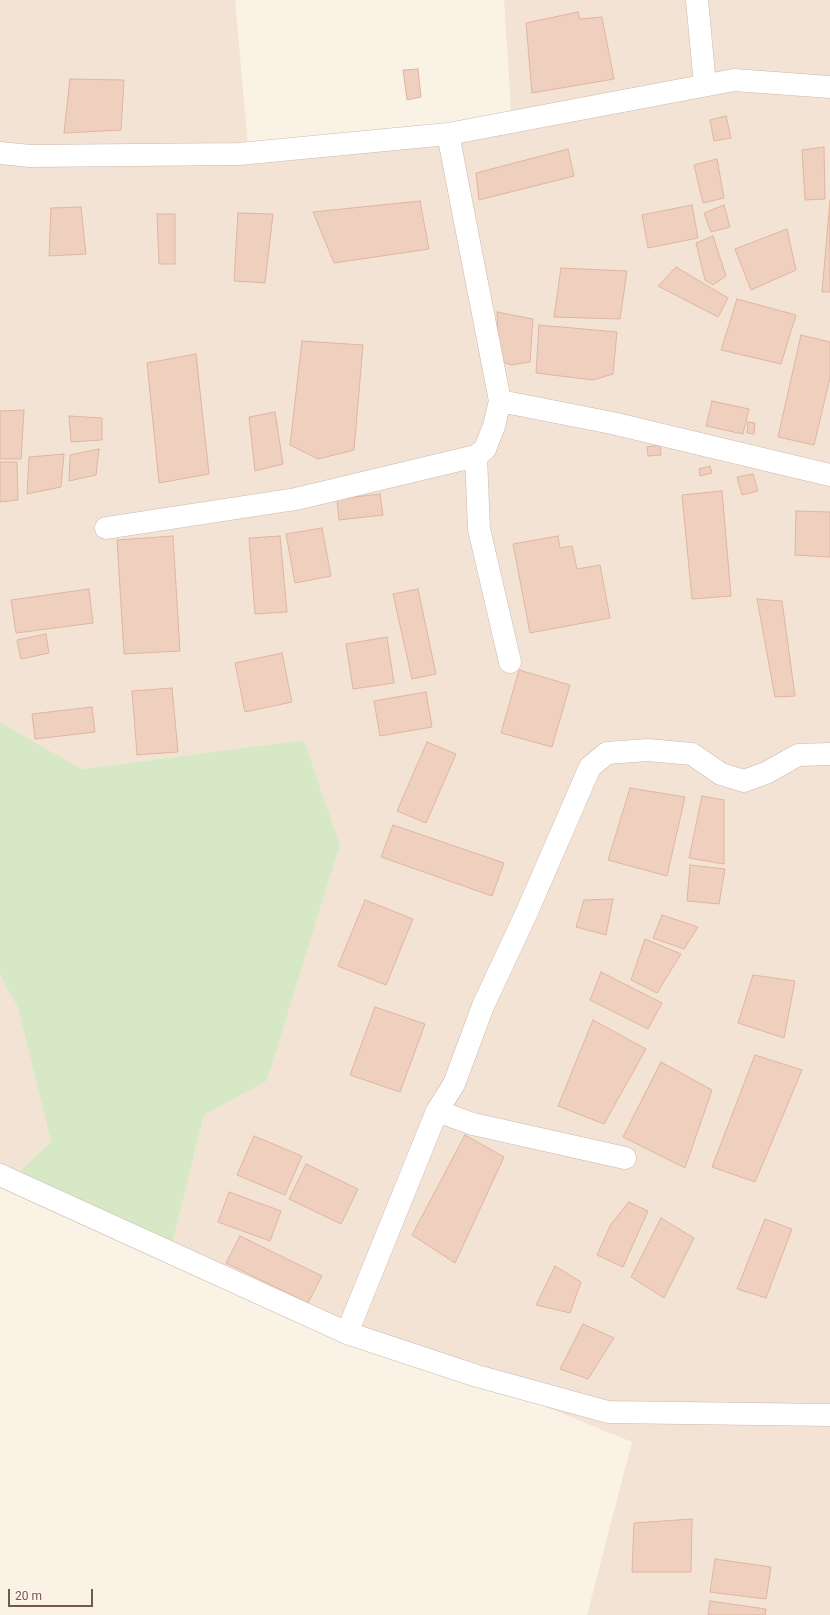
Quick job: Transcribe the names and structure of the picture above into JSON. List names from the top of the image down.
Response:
{
  "scale_bar": "20 m"
}
